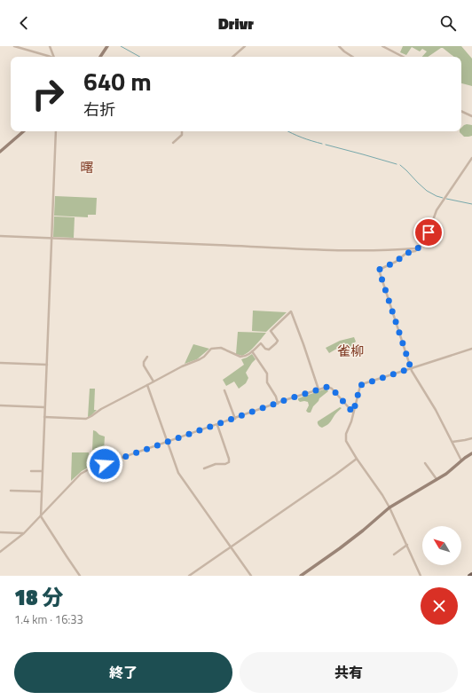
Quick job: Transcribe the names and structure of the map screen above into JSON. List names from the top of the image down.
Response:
{
  "districts": ["曙", "雀柳"],
  "north": "top left",
  "page": {
    "header": "Drivr",
    "turn": ["640 m", "右折"],
    "heading": ["18 分", "1.4 km · 16:33"],
    "buttons": ["終了", "共有"]
  }
}
